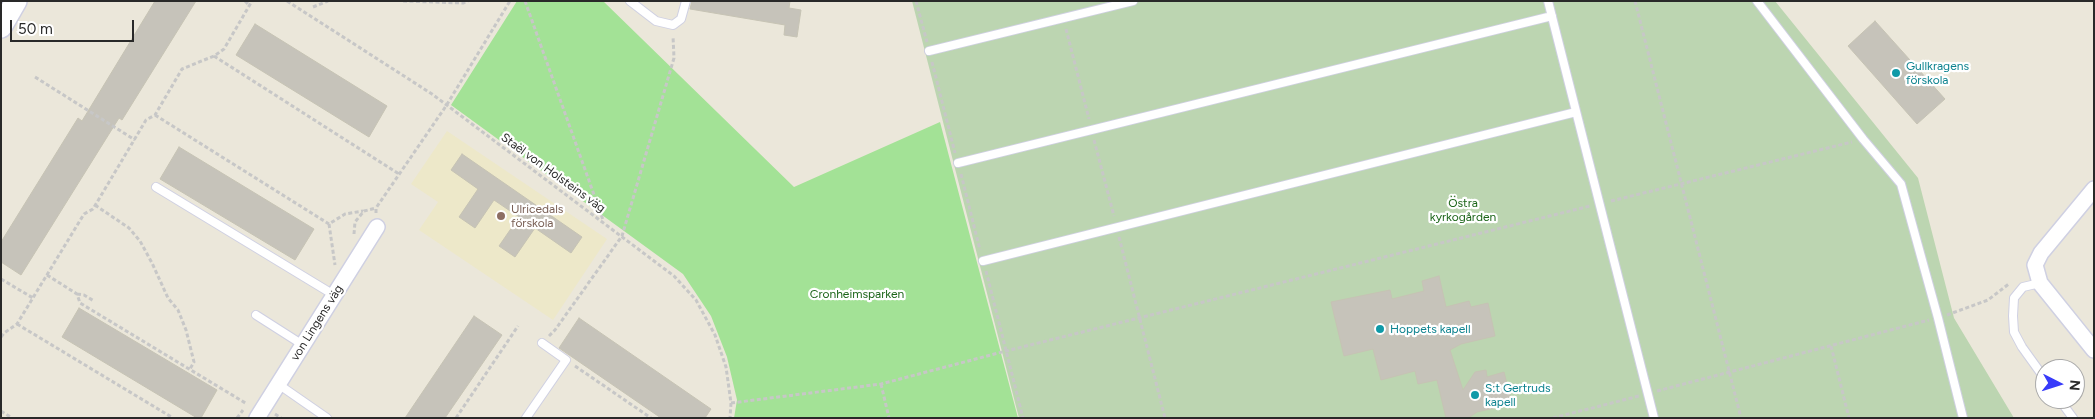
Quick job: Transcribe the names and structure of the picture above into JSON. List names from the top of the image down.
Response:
{
  "streets": {
    "street": ["von Lingens väg"],
    "path": ["Staël von Holsteins väg"]
  },
  "parks": ["Östra kyrkogården", "Cronheimsparken"],
  "places": [
    "Gullkragens förskola",
    "Ulricedals förskola",
    "Hoppets kapell",
    "S:t Gertruds kapell"
  ],
  "scale_bar": "50 m",
  "north": "right"
}
